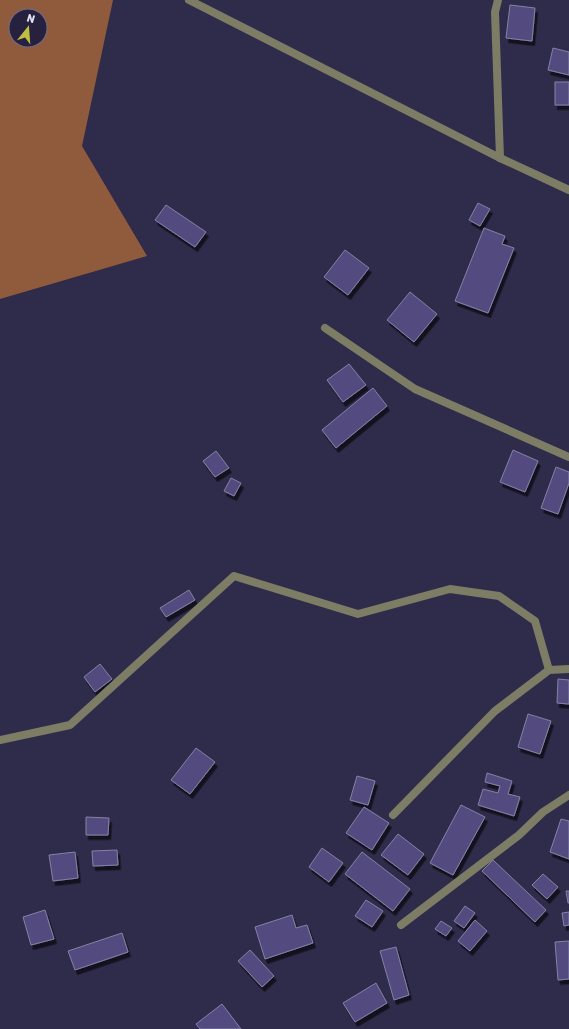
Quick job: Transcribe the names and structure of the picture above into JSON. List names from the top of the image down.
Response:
{
  "north": "top"
}
